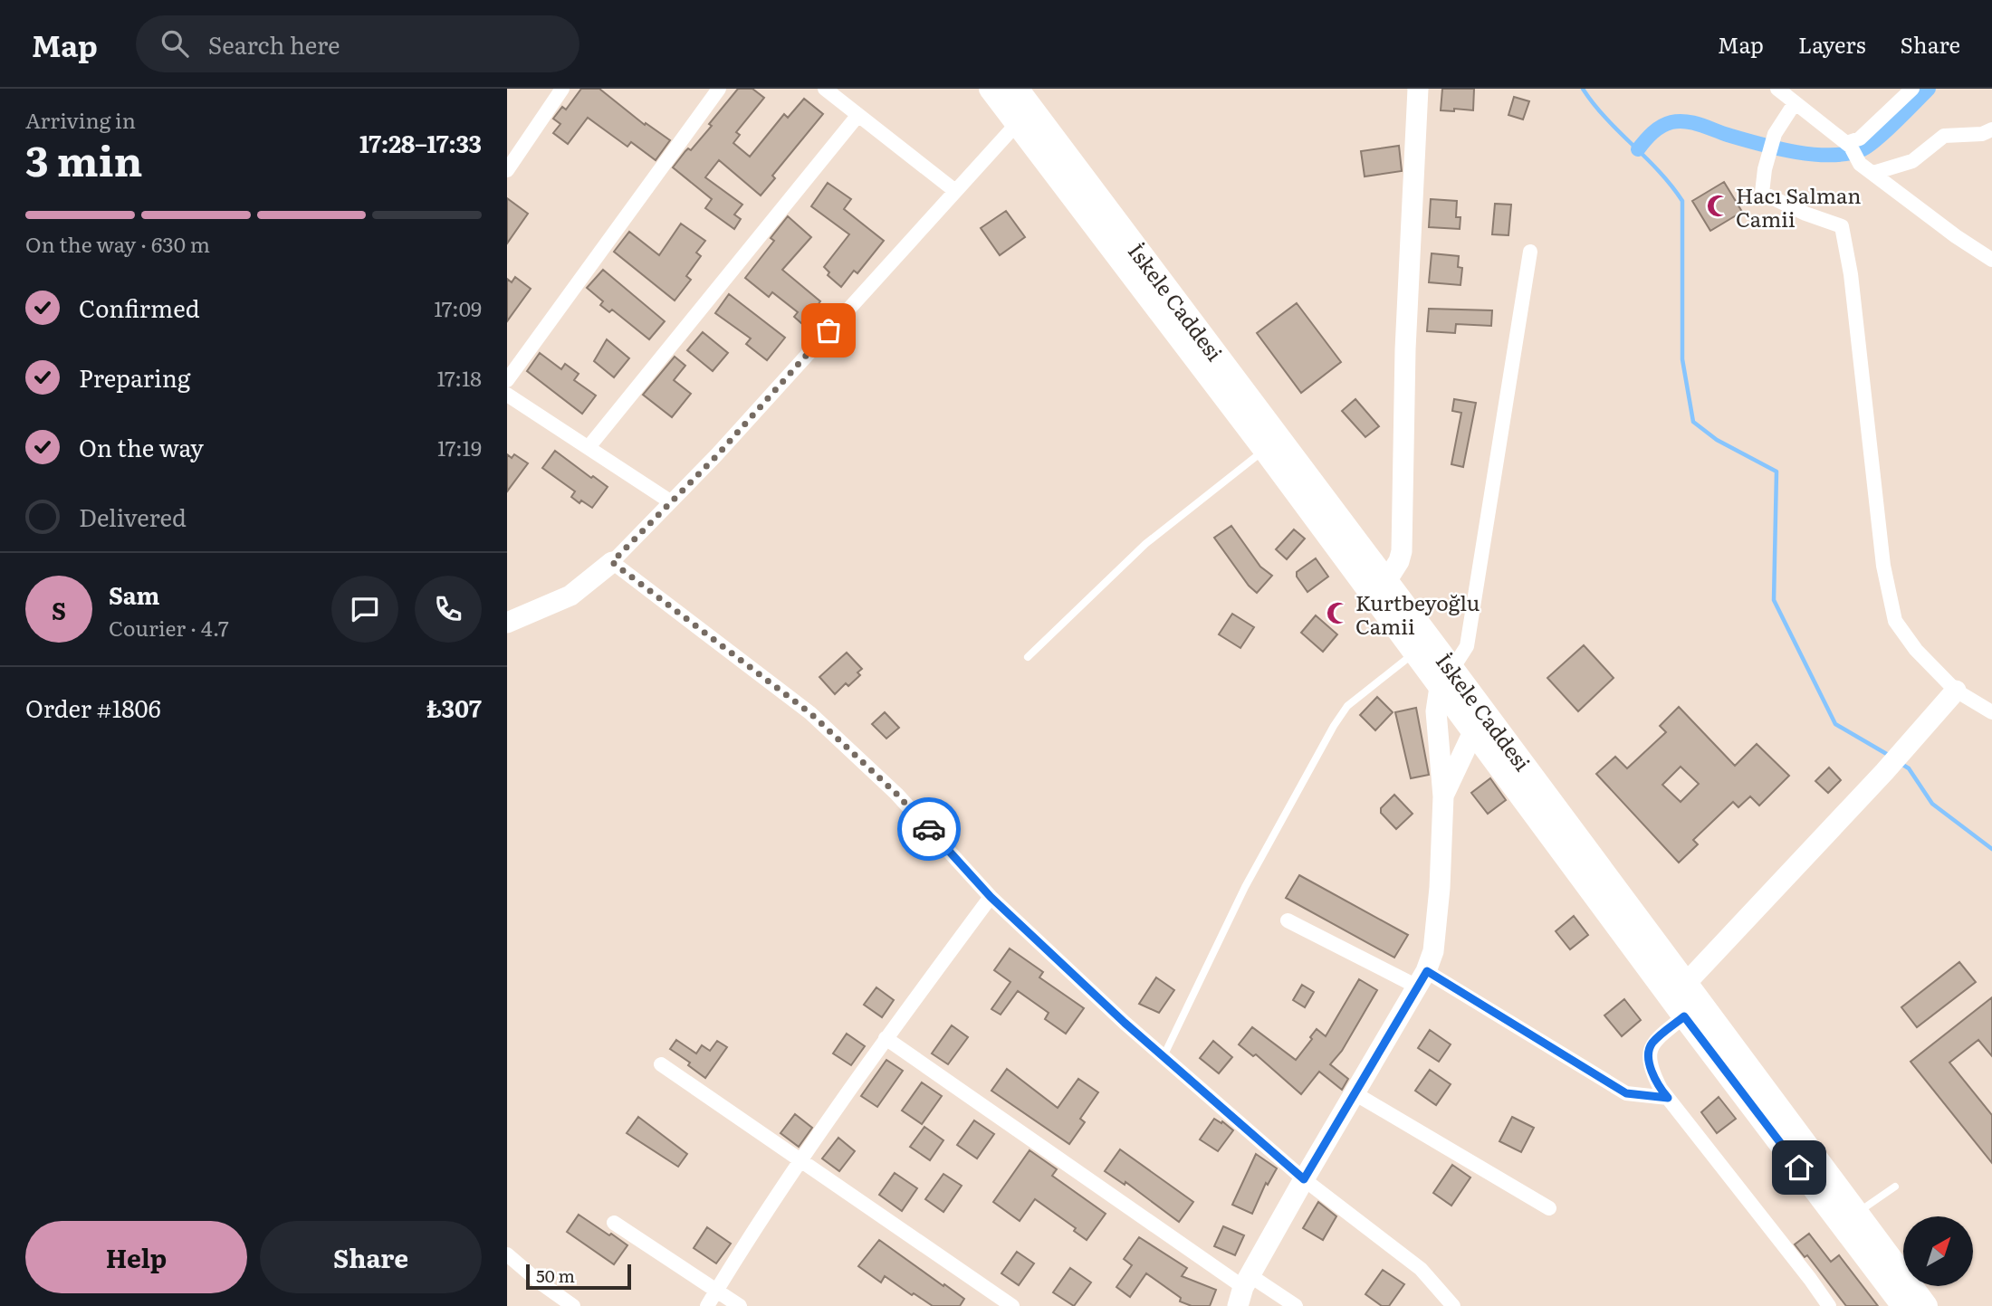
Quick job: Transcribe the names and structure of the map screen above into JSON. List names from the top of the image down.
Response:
{
  "streets": {
    "main road": ["İskele Caddesi"]
  },
  "places": {
    "mosque": ["Hacı Salman Camii", "Kurtbeyoğlu Camii"]
  },
  "scale_bar": "50 m",
  "north": "top right",
  "page": {
    "header": "Map",
    "search": "Search here",
    "nav": ["Map", "Layers", "Share"],
    "heading": ["3 min", "Arriving in", "17:28–17:33"],
    "panel": [
      "Sam",
      "Courier · 4.7",
      "Order #1806",
      "₺307"
    ],
    "bar": "On the way · 630 m",
    "list": [
      ["Confirmed", "17:09"],
      ["Preparing", "17:18"],
      ["On the way", "17:19"],
      "Delivered"
    ],
    "round": "S",
    "buttons": ["Help", "Share"],
    "scale": "50 m"
  }
}
